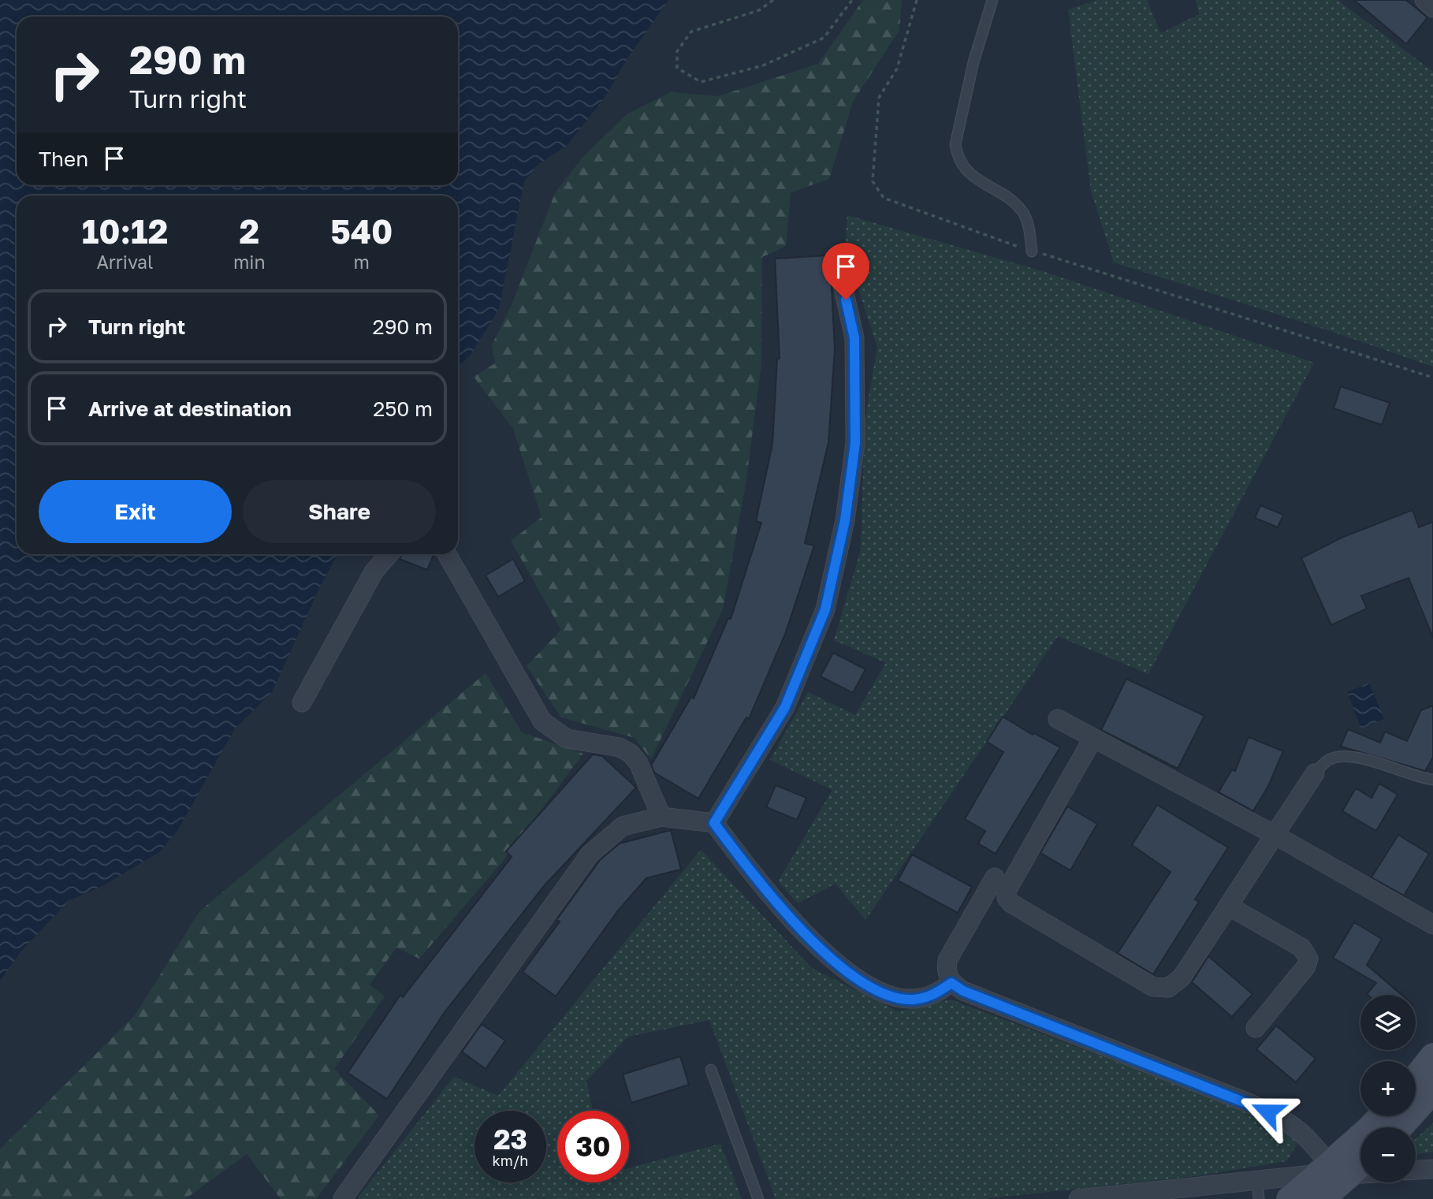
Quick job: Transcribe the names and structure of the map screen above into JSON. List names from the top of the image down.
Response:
{
  "page": {
    "turn": ["290 m", "Turn right"],
    "then": "Then",
    "eta": [
      "10:12",
      "Arrival",
      "2",
      "min",
      "540",
      "m"
    ],
    "list": [
      {
        "name": "Turn right",
        "value": "290 m"
      },
      {
        "name": "Arrive at destination",
        "value": "250 m"
      }
    ],
    "buttons": ["Exit", "Share"],
    "map_buttons": ["+", "−"],
    "speed": "23 km/h",
    "limit": "30"
  }
}
